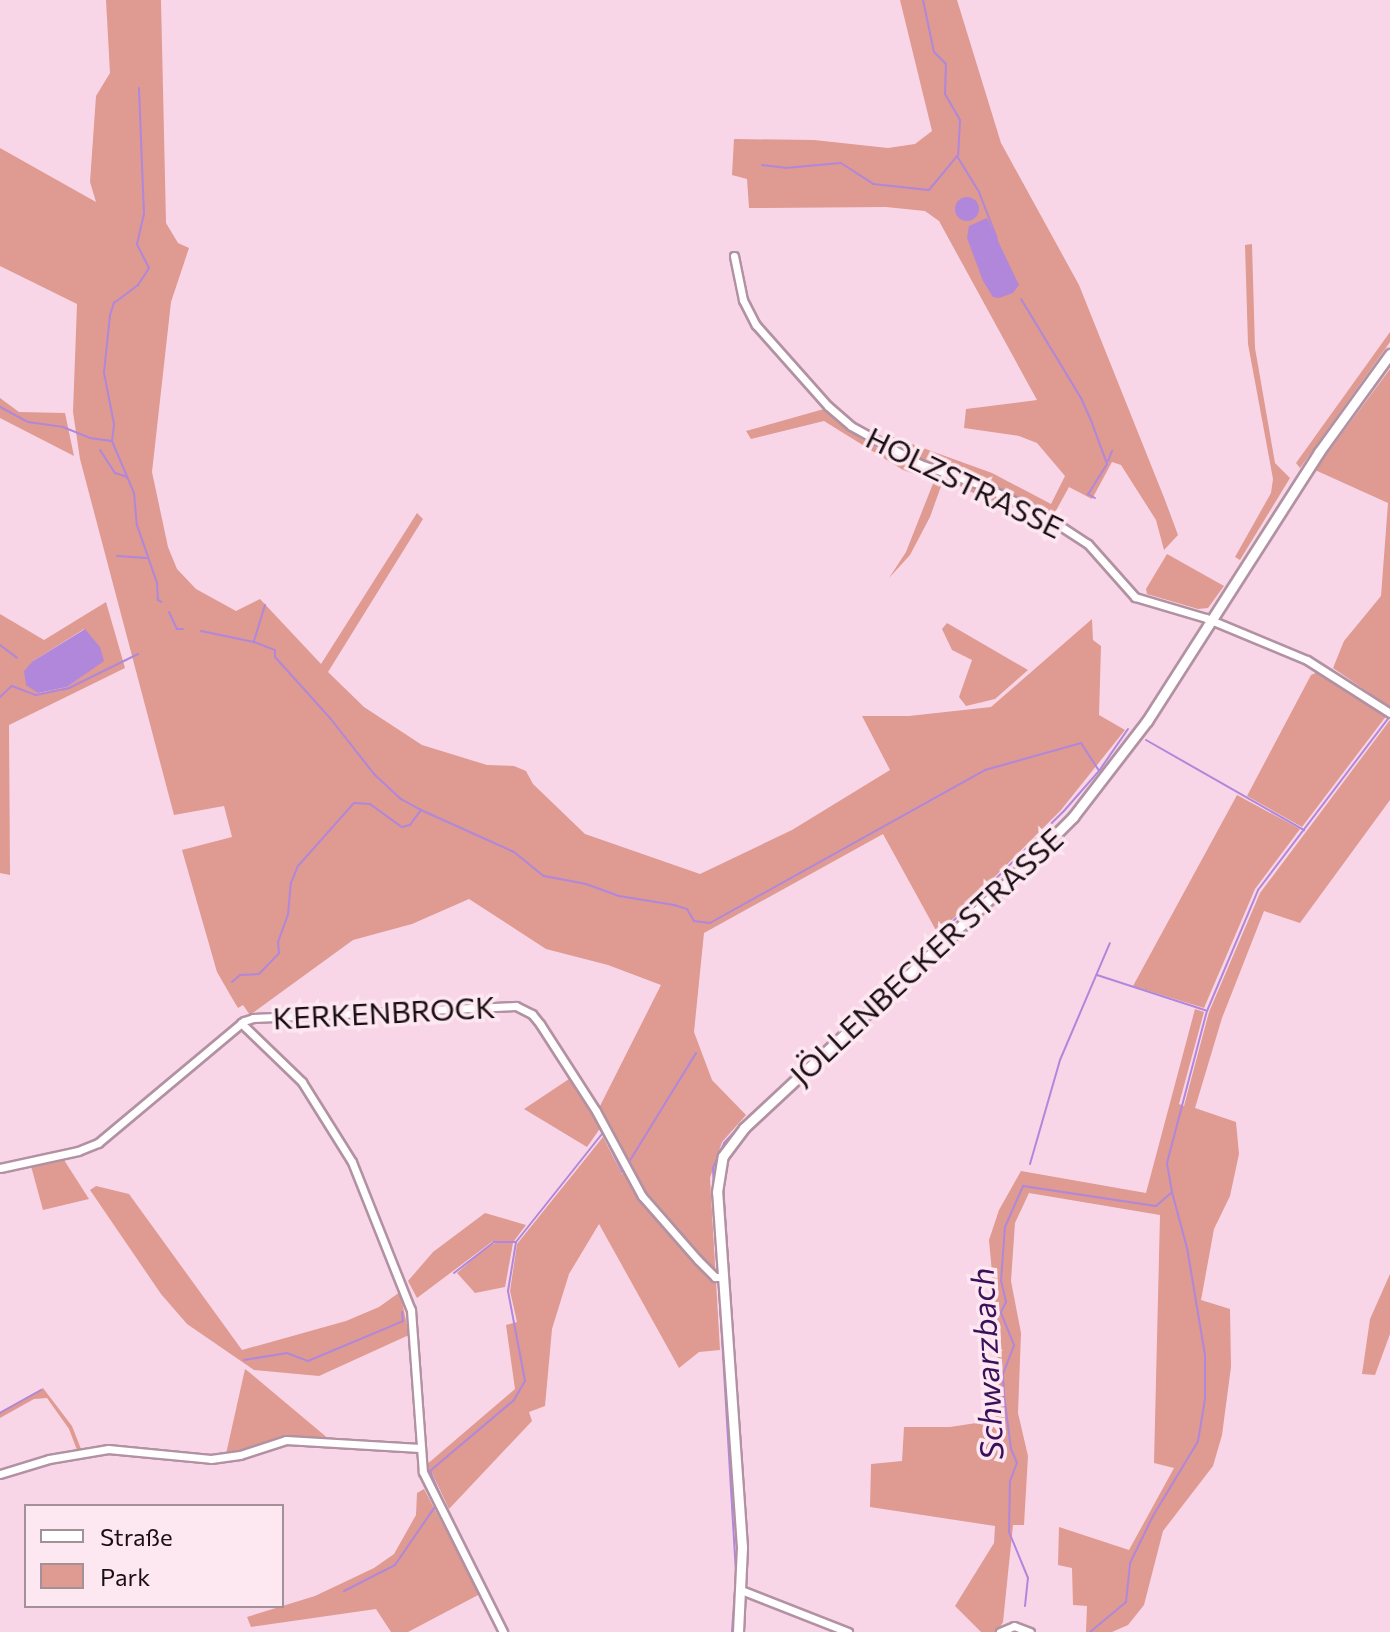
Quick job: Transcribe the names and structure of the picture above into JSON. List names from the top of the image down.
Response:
{
  "streets": {
    "street": ["HOLZSTRASSE", "JÖLLENBECKER STRASSE", "KERKENBROCK"]
  },
  "crossings": [
    ["HOLZSTRASSE", "JÖLLENBECKER STRASSE"],
    ["JÖLLENBECKER STRASSE", "KERKENBROCK"]
  ],
  "water": ["Schwarzbach"],
  "legend": ["Straße", "Park"]
}
